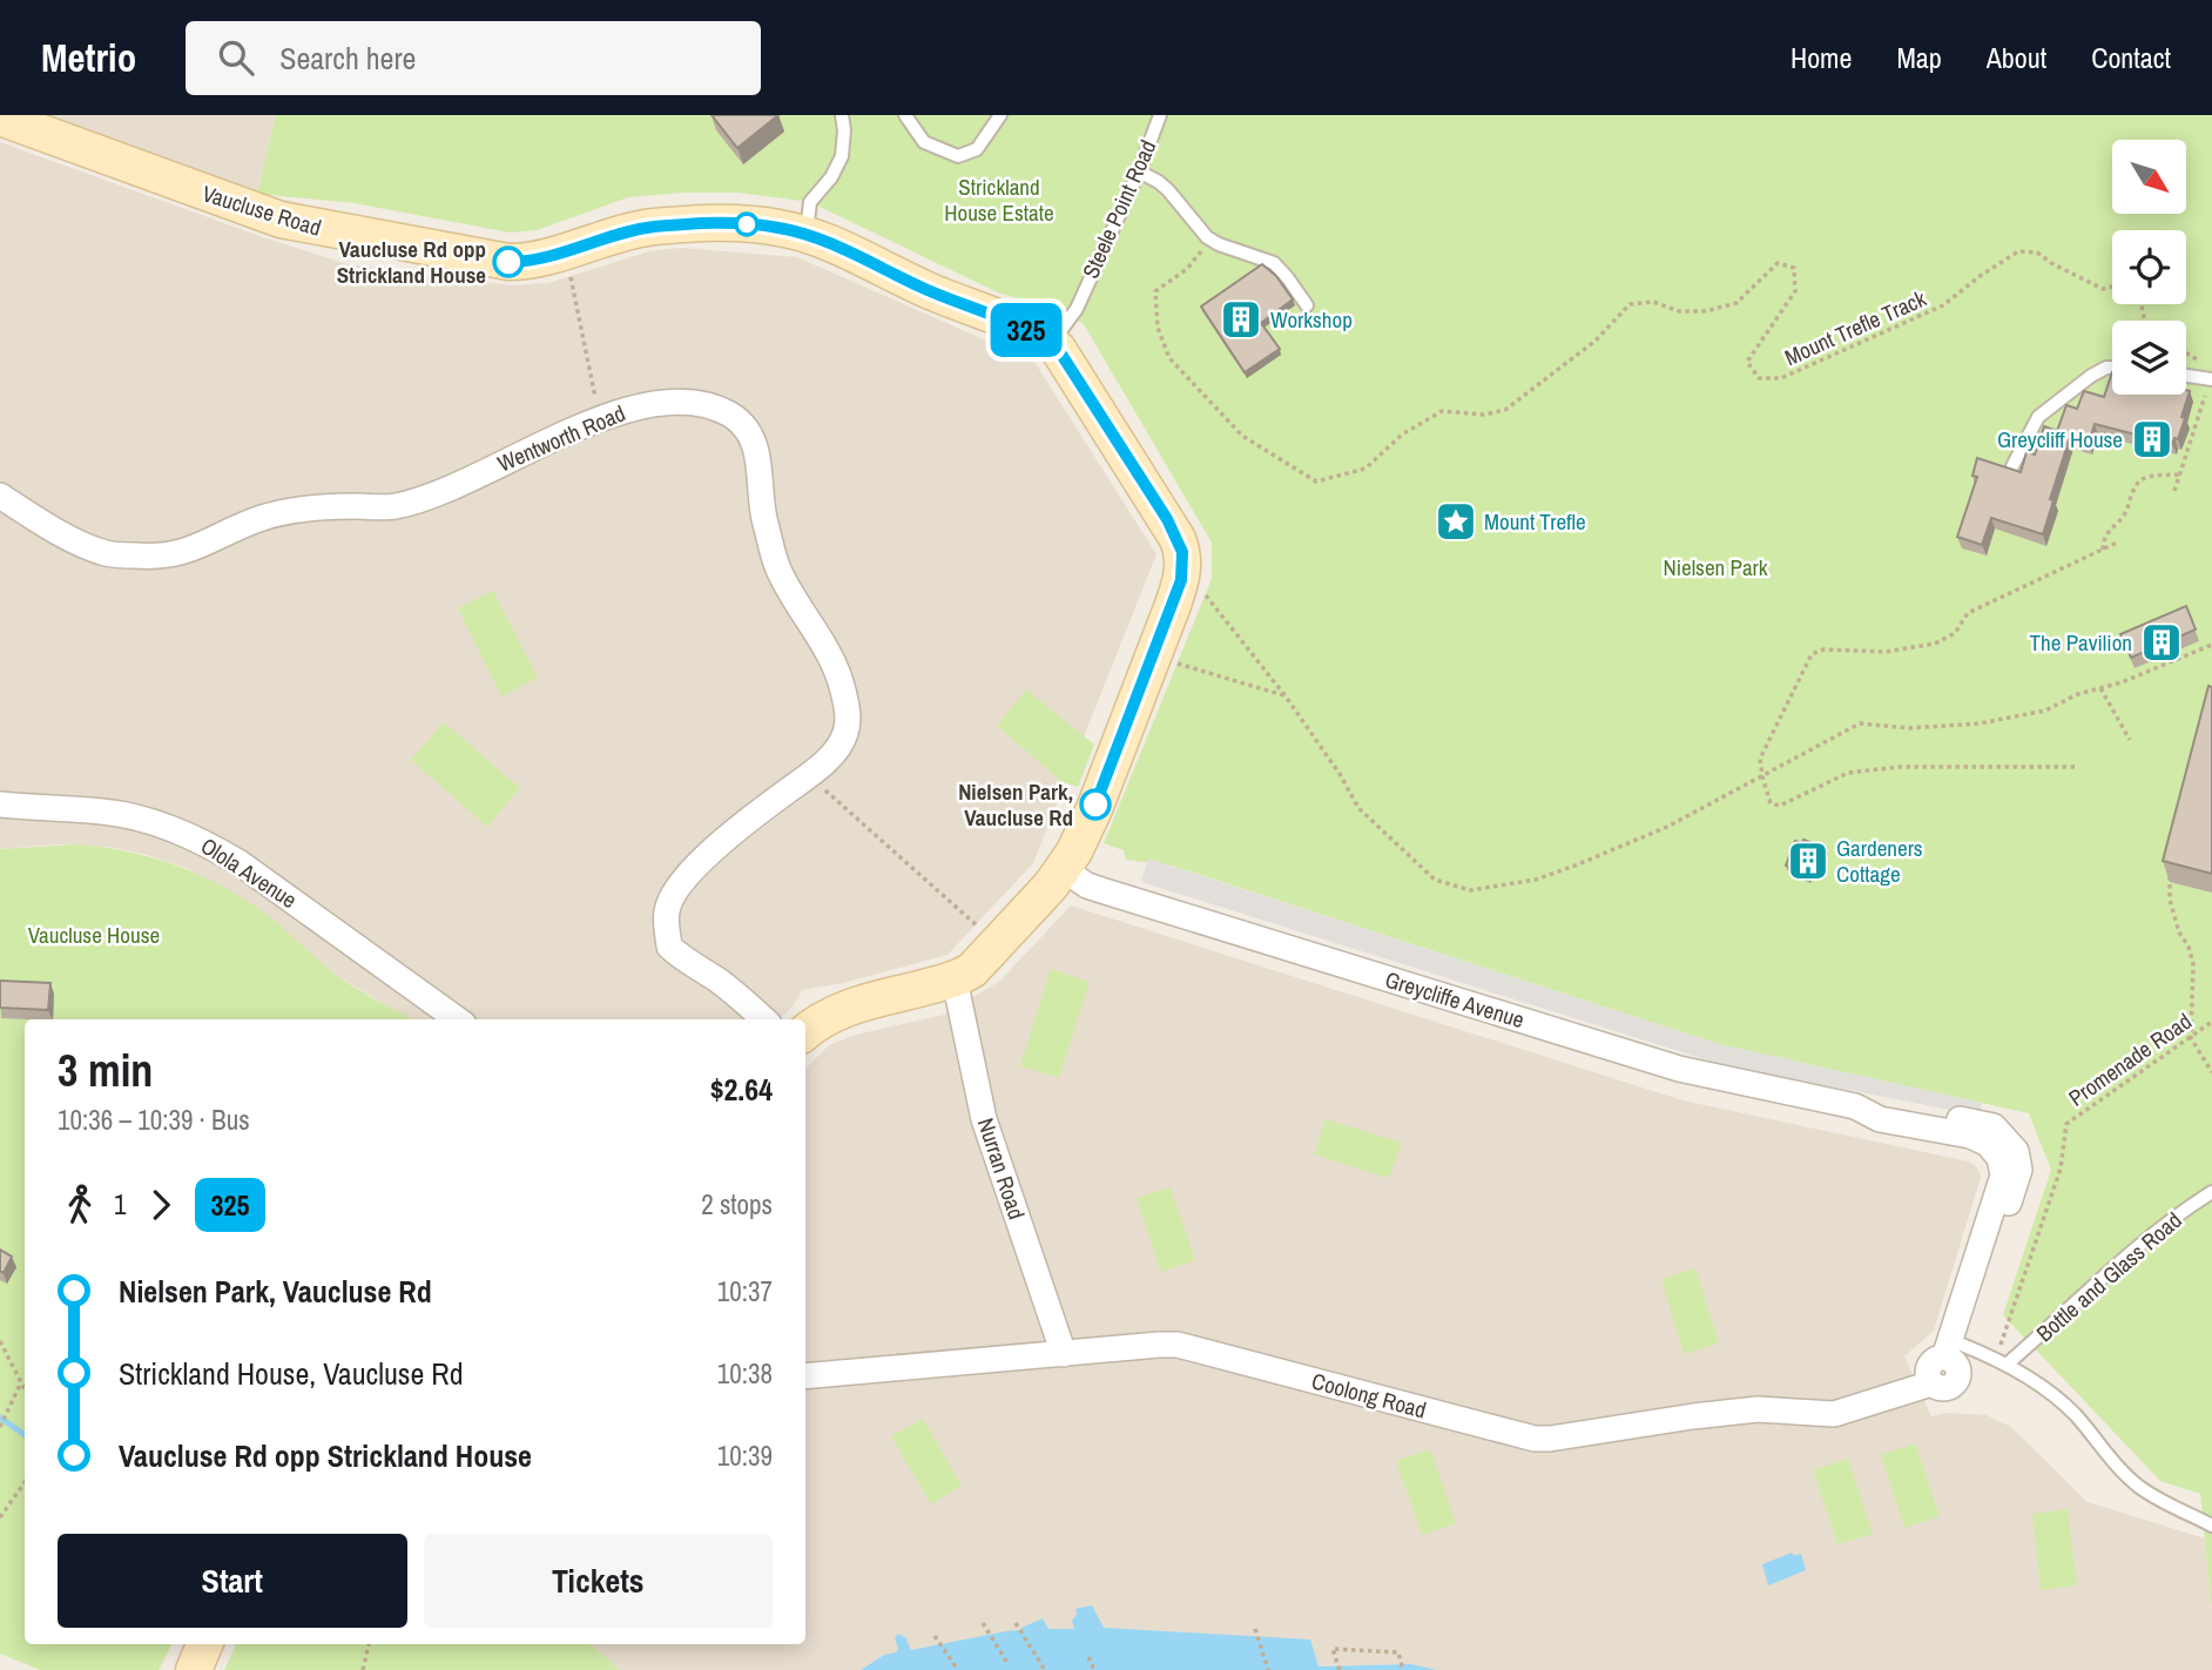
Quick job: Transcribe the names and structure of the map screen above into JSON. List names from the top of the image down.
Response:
{
  "streets": {
    "street": [
      "Vaucluse Road",
      "Wentworth Road",
      "Olola Avenue",
      "Greycliffe Avenue",
      "Nurran Road",
      "Coolong Road"
    ],
    "lane": ["Steele Point Road", "Bottle and Glass Road"],
    "path": ["Mount Trefle Track", "Promenade Road"]
  },
  "crossings": [
    ["Steele Point Road", "Vaucluse Road"],
    ["Vaucluse Road", "Greycliffe Avenue"],
    ["Greycliffe Avenue", "Coolong Road"],
    ["Promenade Road", "Bottle and Glass Road"],
    ["Nurran Road", "Coolong Road"]
  ],
  "parks": ["Strickland House Estate", "Nielsen Park", "Vaucluse House"],
  "places": {
    "other": ["Vaucluse Rd opp Strickland House", "Nielsen Park, Vaucluse Rd"],
    "building": [
      "Workshop",
      "Greycliff House",
      "The Pavilion",
      "Gardeners Cottage"
    ],
    "place": ["Mount Trefle"]
  },
  "lines": ["bus line 325"],
  "north": "bottom right",
  "page": {
    "header": "Metrio",
    "search": "Search here",
    "nav": [
      "Home",
      "Map",
      "About",
      "Contact"
    ],
    "on_map": "325",
    "heading": ["3 min", "10:36 – 10:39 · Bus", "$2.64"],
    "legs": ["1", "325", "2 stops"],
    "list": [
      {
        "name": "Nielsen Park, Vaucluse Rd",
        "value": "10:37"
      },
      {
        "name": "Strickland House, Vaucluse Rd",
        "value": "10:38"
      },
      {
        "name": "Vaucluse Rd opp Strickland House",
        "value": "10:39"
      }
    ],
    "buttons": ["Start", "Tickets"]
  }
}
